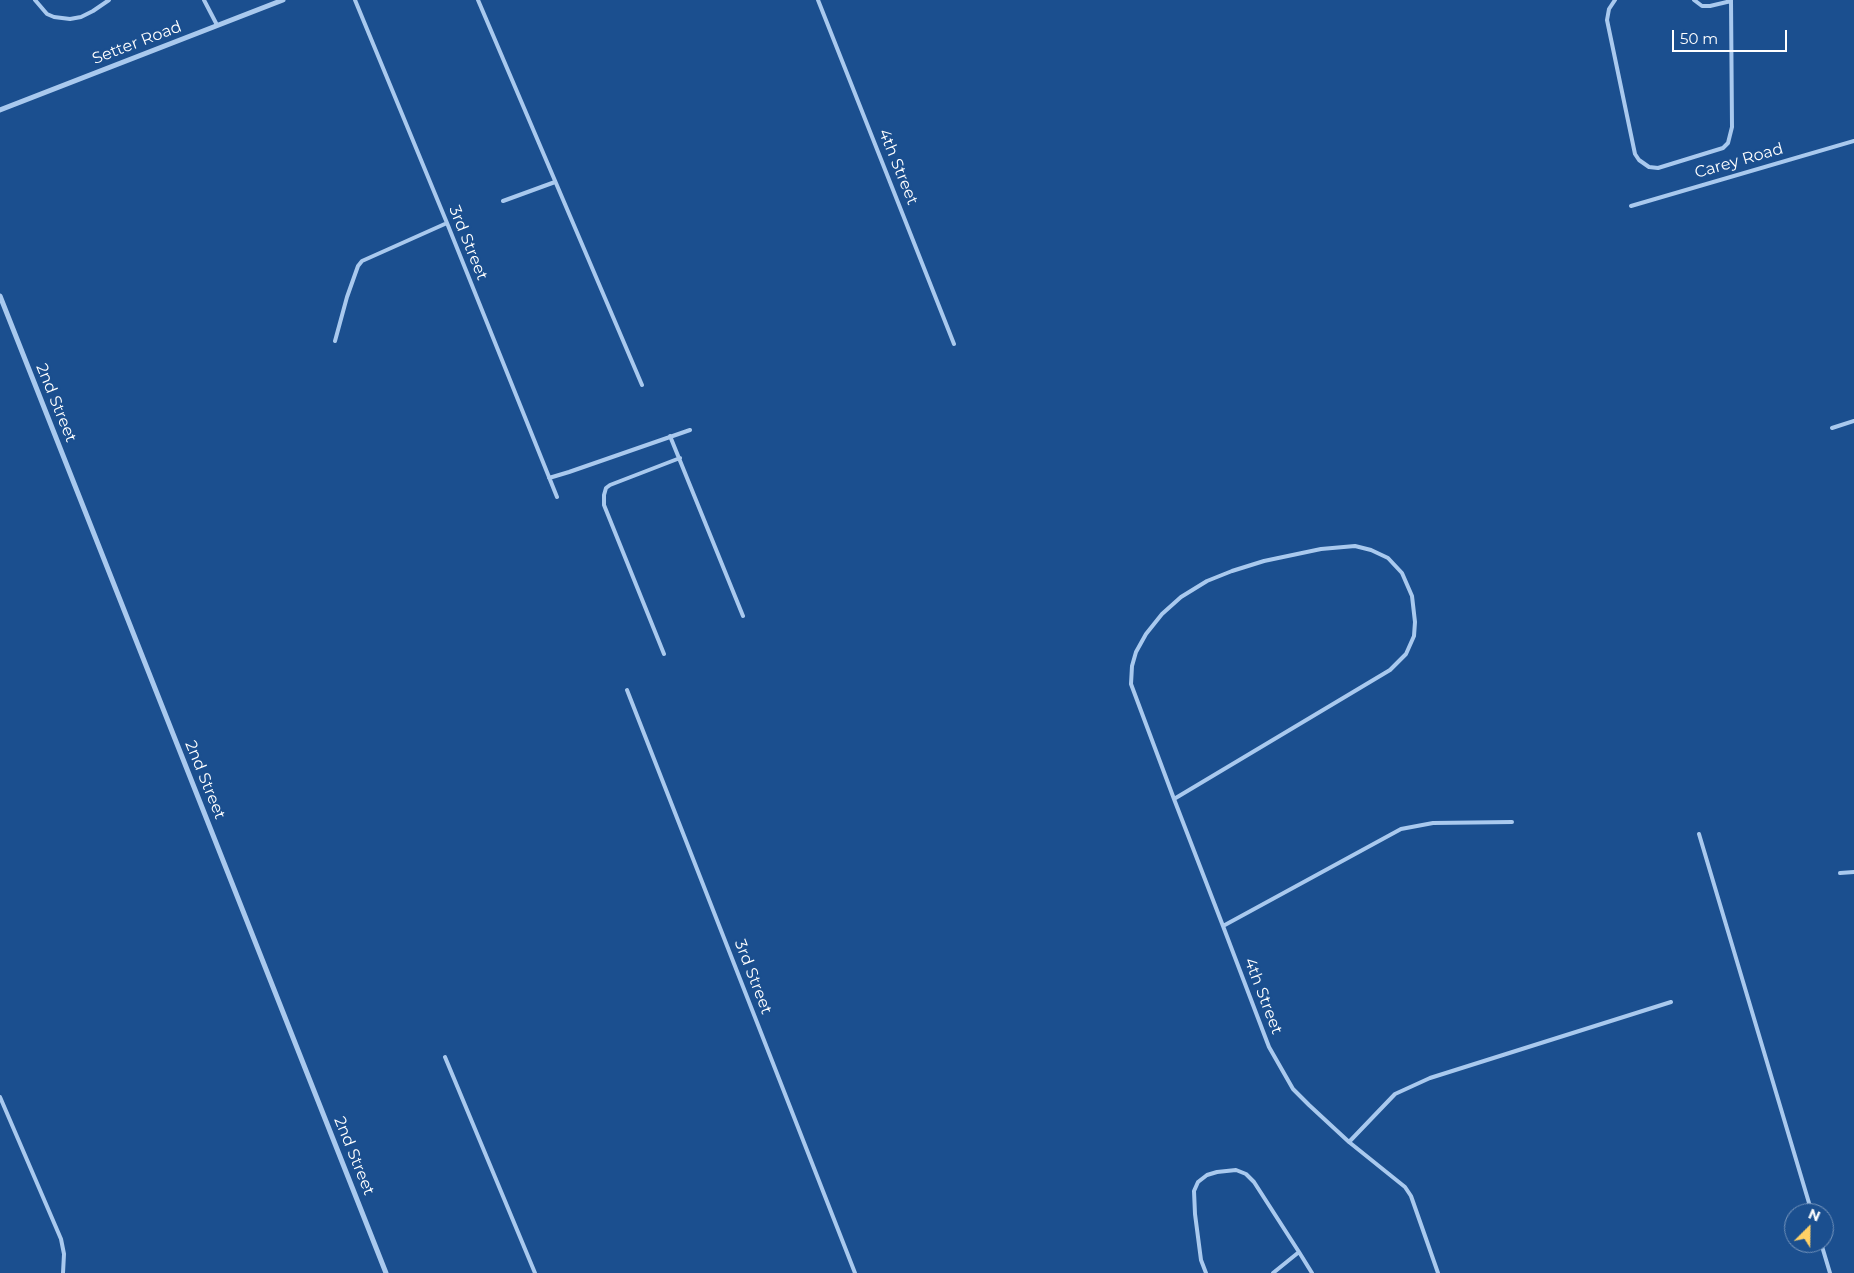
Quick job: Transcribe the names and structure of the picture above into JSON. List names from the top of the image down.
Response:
{
  "streets": {
    "street": ["Setter Road", "2nd Street"],
    "lane": ["Carey Road", "4th Street", "3rd Street"]
  },
  "scale_bar": "50 m",
  "north": "top right"
}
